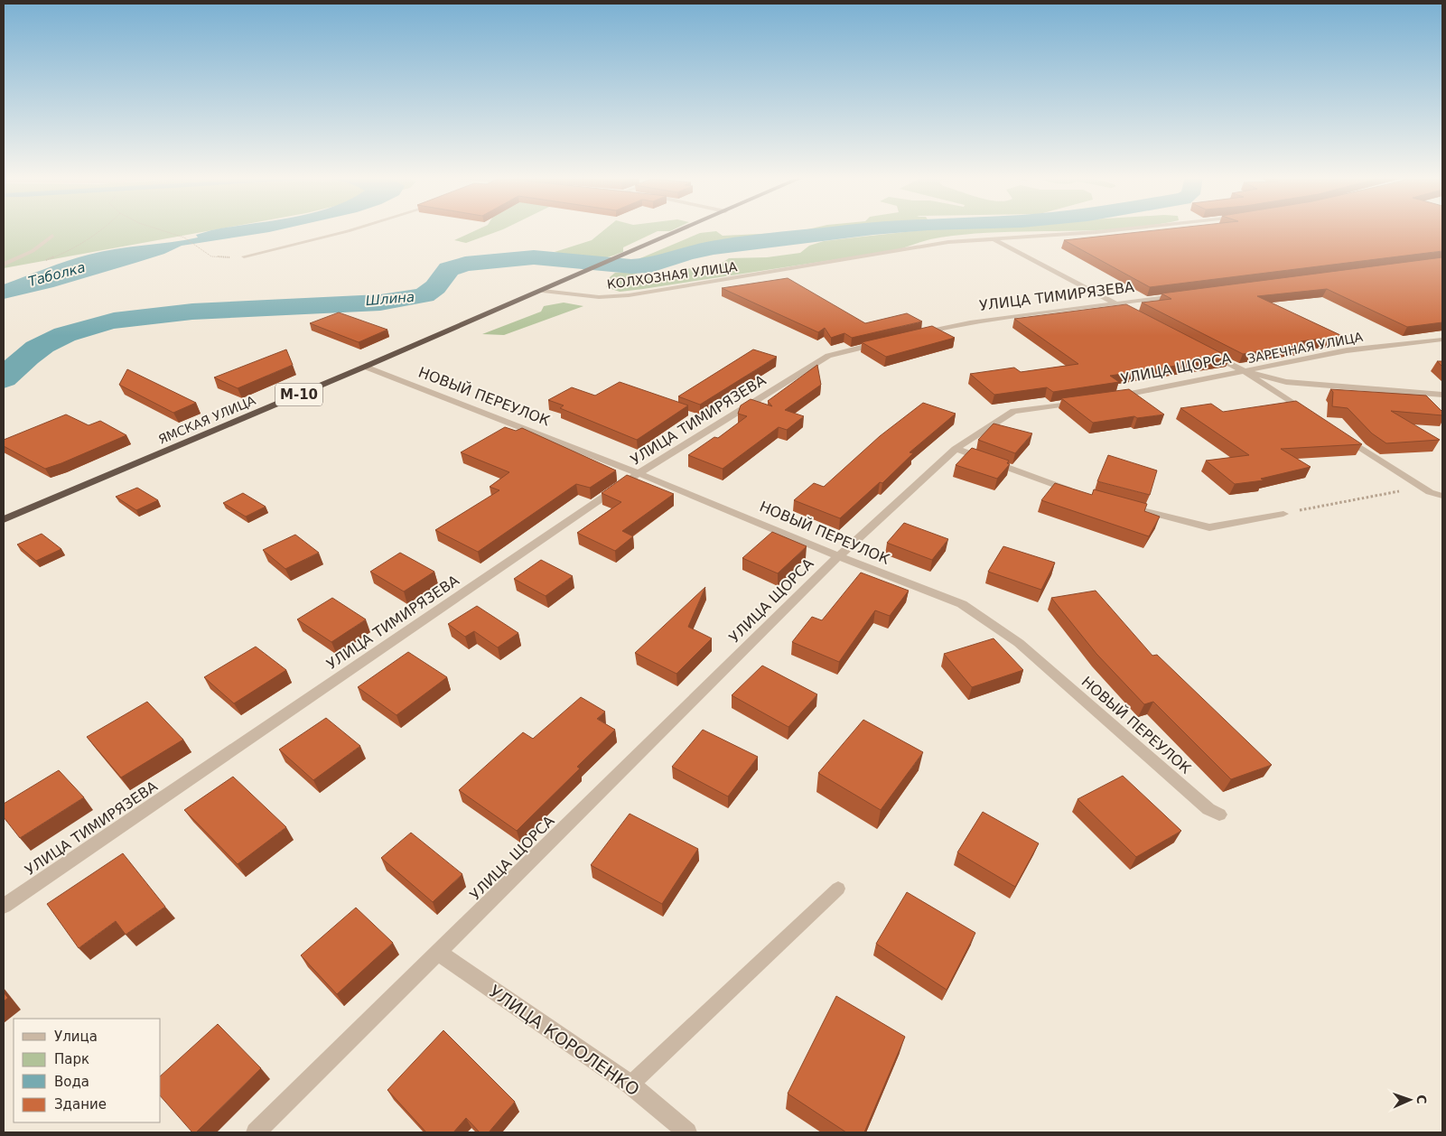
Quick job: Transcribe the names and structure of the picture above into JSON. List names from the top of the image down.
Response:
{
  "streets": {
    "highway": ["М-10", "ЯМСКАЯ УЛИЦА"],
    "street": [
      "КОЛХОЗНАЯ УЛИЦА",
      "УЛИЦА ТИМИРЯЗЕВА",
      "ЗАРЕЧНАЯ УЛИЦА",
      "УЛИЦА ЩОРСА",
      "НОВЫЙ ПЕРЕУЛОК",
      "УЛИЦА КОРОЛЕНКО"
    ]
  },
  "crossings": [
    ["КОЛХОЗНАЯ УЛИЦА", "ЯМСКАЯ УЛИЦА"],
    ["УЛИЦА ТИМИРЯЗЕВА", "НОВЫЙ ПЕРЕУЛОК"],
    ["ЗАРЕЧНАЯ УЛИЦА", "УЛИЦА ЩОРСА"],
    ["УЛИЦА ЩОРСА", "НОВЫЙ ПЕРЕУЛОК"],
    ["УЛИЦА ЩОРСА", "УЛИЦА КОРОЛЕНКО"],
    ["НОВЫЙ ПЕРЕУЛОК", "ЯМСКАЯ УЛИЦА"]
  ],
  "water": ["Таболка", "Шлина"],
  "legend": [
    "Улица",
    "Парк",
    "Вода",
    "Здание"
  ],
  "north": "right"
}
